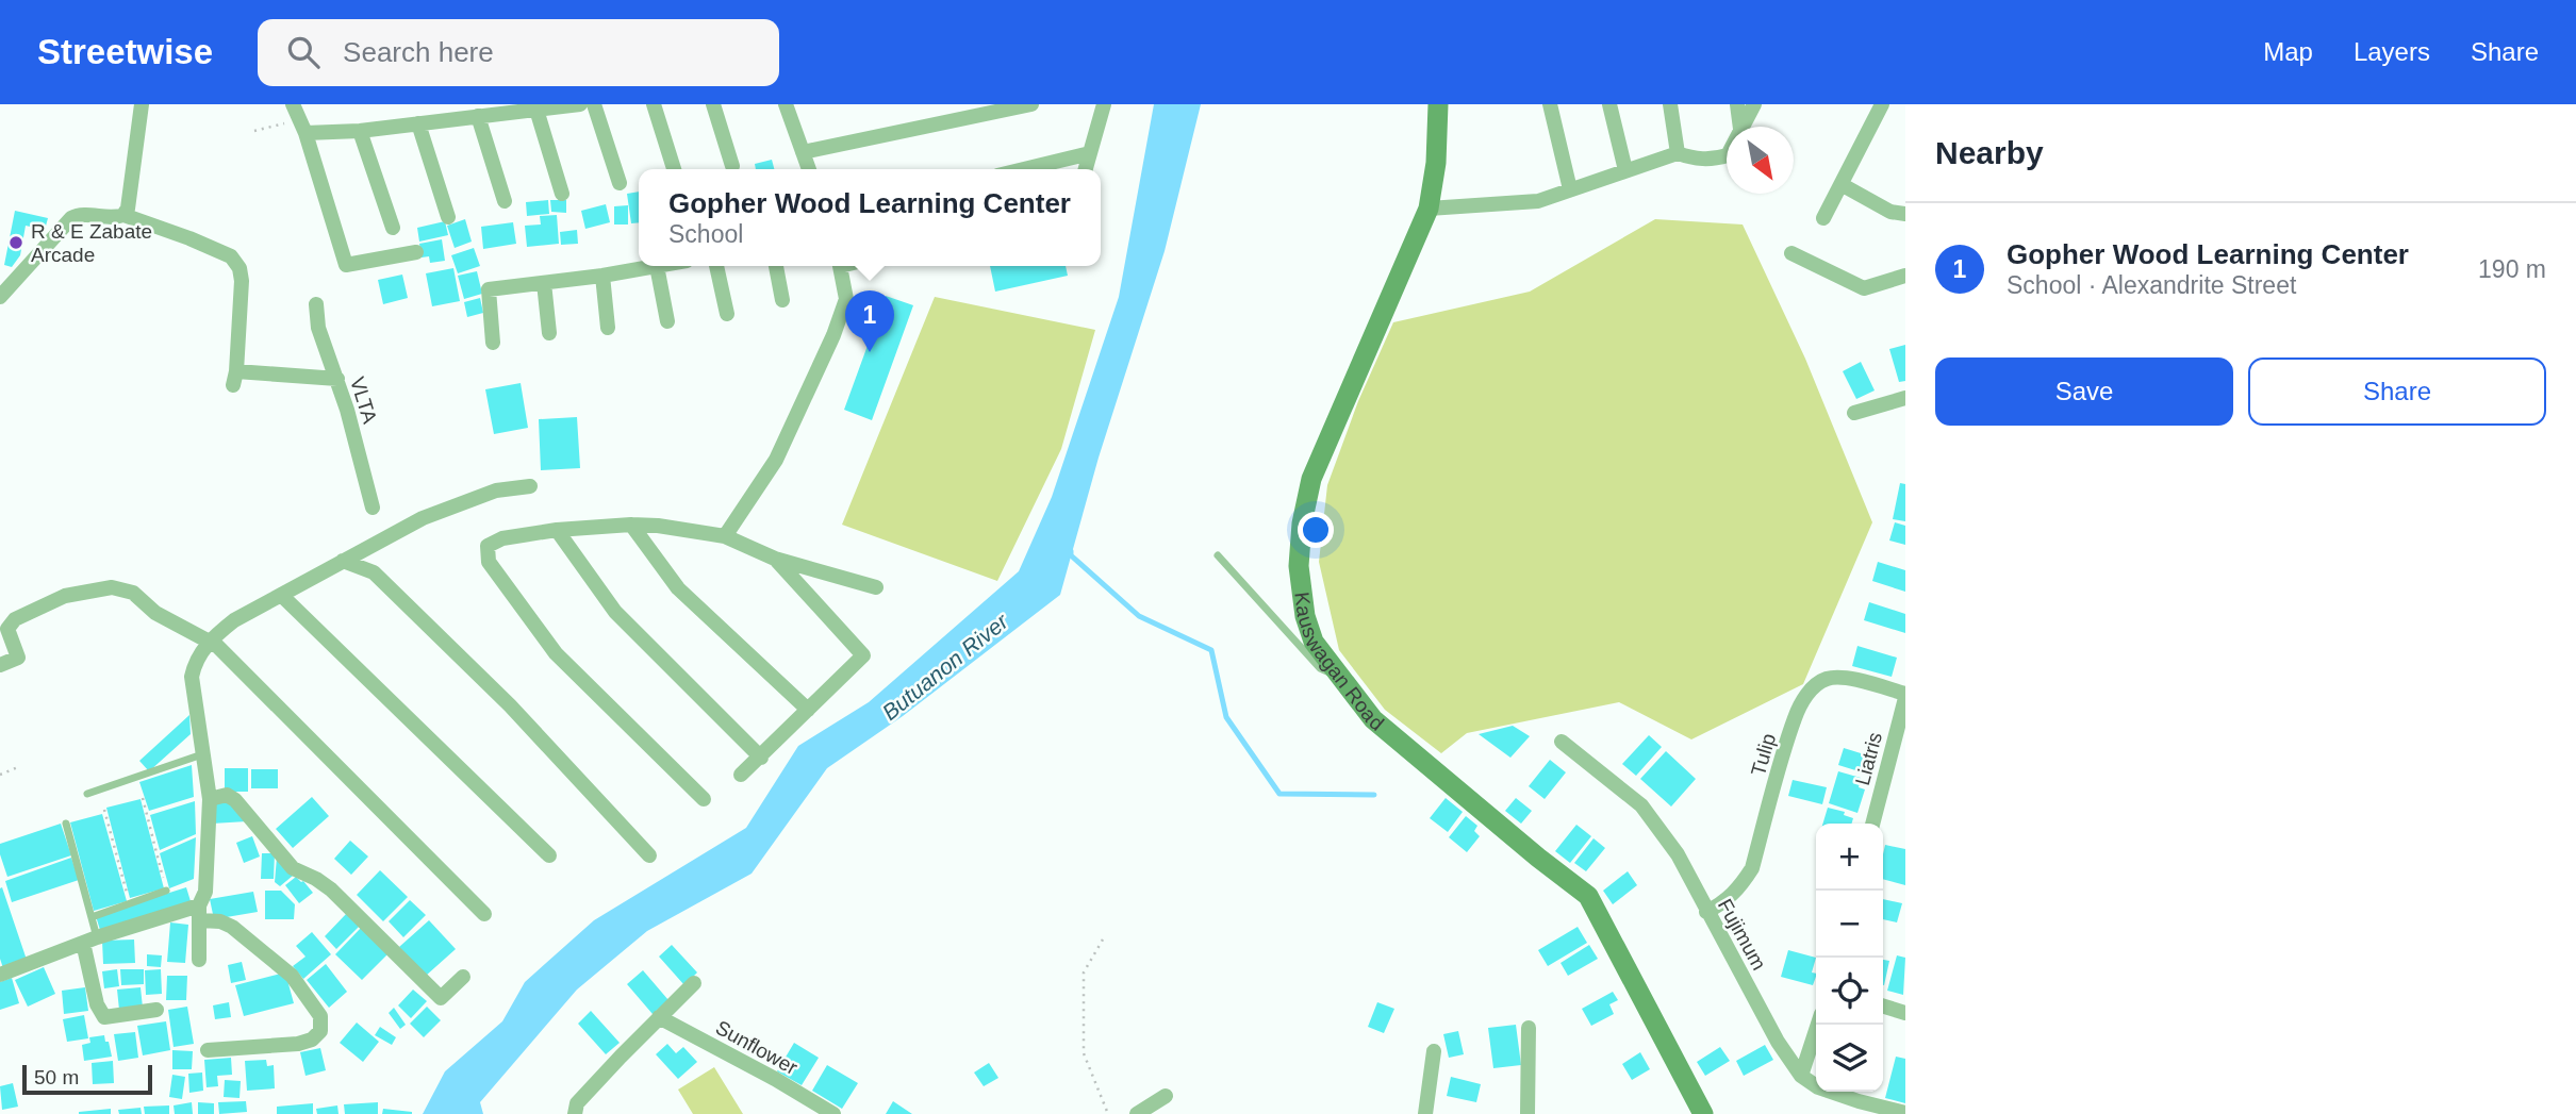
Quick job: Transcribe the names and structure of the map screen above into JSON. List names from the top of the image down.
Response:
{
  "streets": {
    "street": [
      "VLTA",
      "Kauswagan Road",
      "Tulip",
      "Liatris",
      "Fujimum",
      "Sunflower"
    ]
  },
  "crossings": [
    ["Tulip", "Liatris"],
    ["Tulip", "Fujimum"]
  ],
  "water": ["Butuanon River"],
  "places": ["R & E Zabate Arcade"],
  "scale_bar": "50 m",
  "north": "bottom right",
  "page": {
    "header": "Streetwise",
    "search": "Search here",
    "nav": ["Map", "Layers", "Share"],
    "heading": "Nearby",
    "popup": ["Gopher Wood Learning Center", "School"],
    "list": [
      {
        "mark": "1",
        "name": "Gopher Wood Learning Center",
        "note": "School · Alexandrite Street",
        "value": "190 m"
      }
    ],
    "pins": "1",
    "buttons": ["Save", "Share"],
    "map_buttons": ["+", "−"],
    "scale": "50 m"
  }
}
